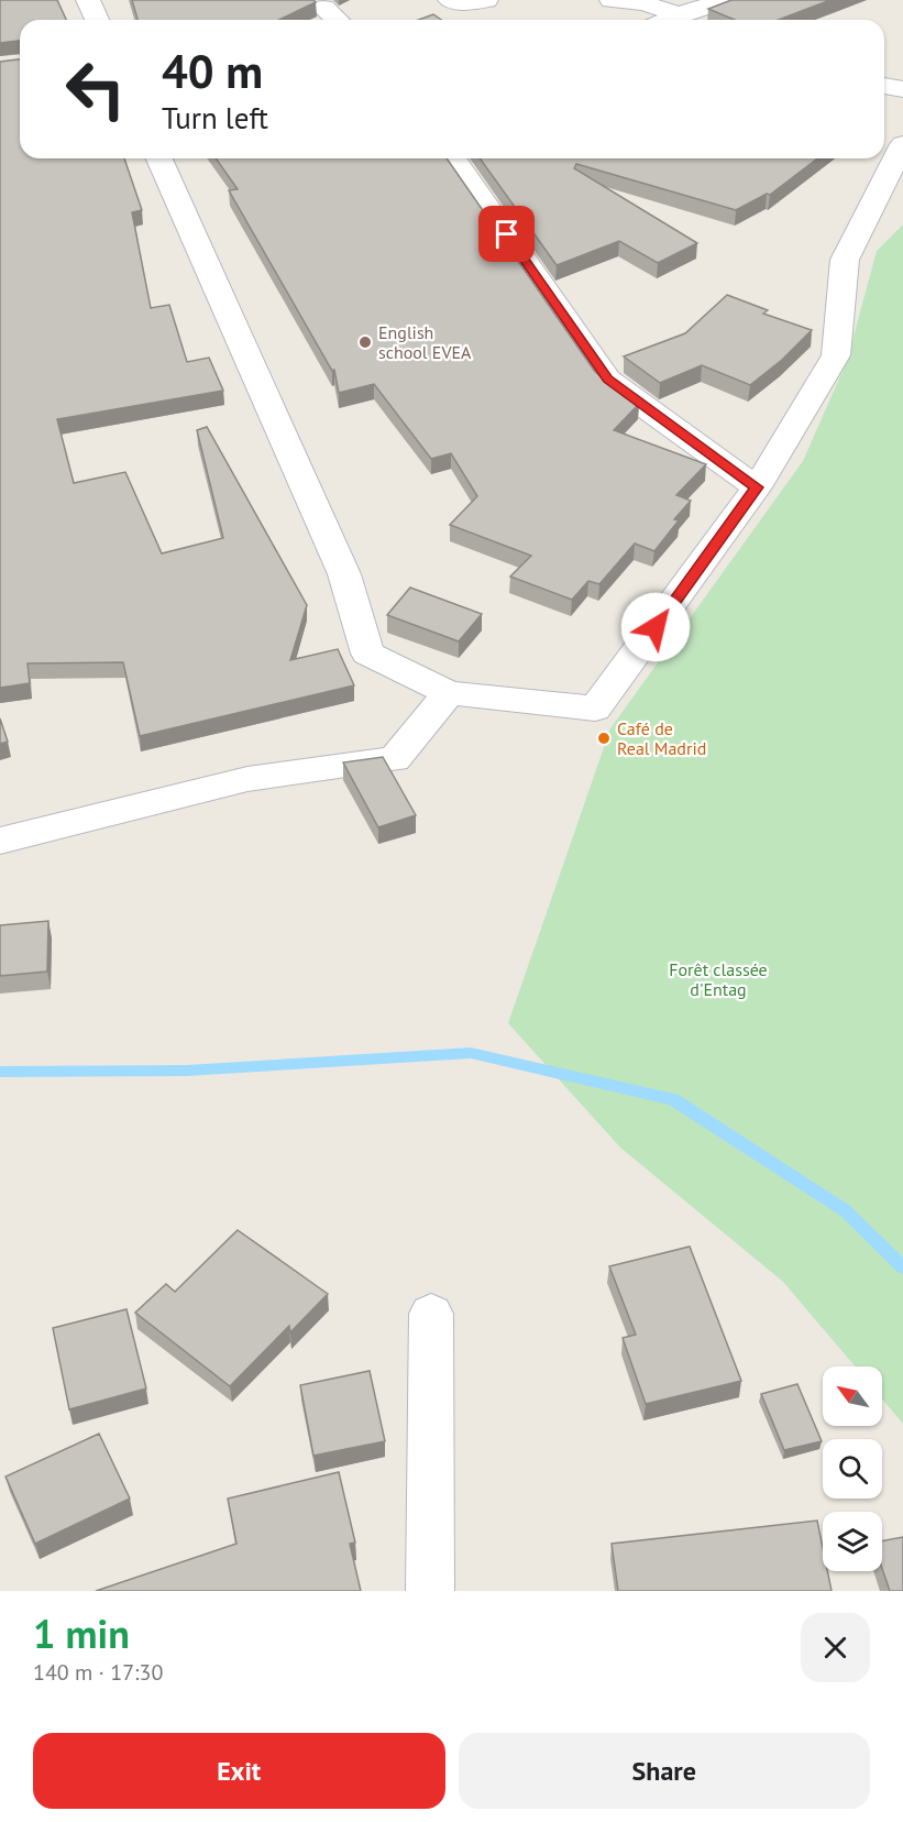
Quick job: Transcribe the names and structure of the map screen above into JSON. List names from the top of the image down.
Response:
{
  "parks": ["Forêt classée d'Entag"],
  "places": ["English school EVEA", "Café de Real Madrid"],
  "north": "top left",
  "page": {
    "turn": ["40 m", "Turn left"],
    "heading": ["1 min", "140 m · 17:30"],
    "buttons": ["Exit", "Share"]
  }
}
